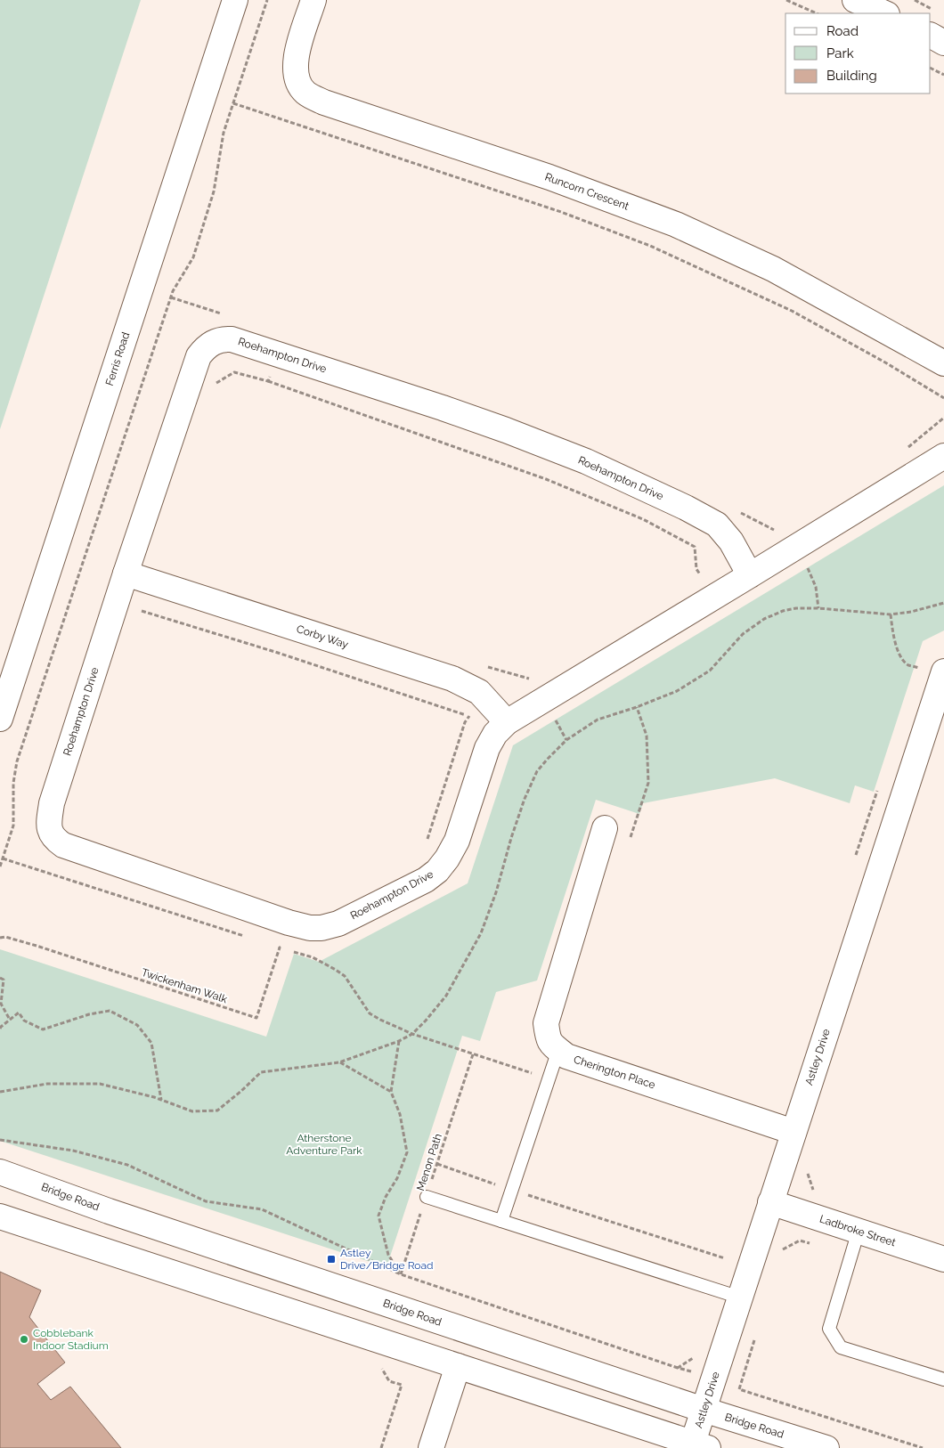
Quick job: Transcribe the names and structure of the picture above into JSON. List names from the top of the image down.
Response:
{
  "streets": {
    "street": [
      "Runcorn Crescent",
      "Roehampton Drive",
      "Ferris Road",
      "Corby Way",
      "Astley Drive",
      "Cherington Place",
      "Bridge Road",
      "Ladbroke Street"
    ],
    "path": ["Twickenham Walk", "Menon Path"]
  },
  "crossings": [
    ["Roehampton Drive", "Corby Way"],
    ["Astley Drive", "Cherington Place"],
    ["Astley Drive", "Bridge Road"],
    ["Astley Drive", "Ladbroke Street"]
  ],
  "parks": ["Atherstone Adventure Park"],
  "places": {
    "transit": ["Astley Drive/Bridge Road"],
    "other": ["Cobblebank Indoor Stadium"]
  },
  "legend": ["Road", "Park", "Building"]
}
